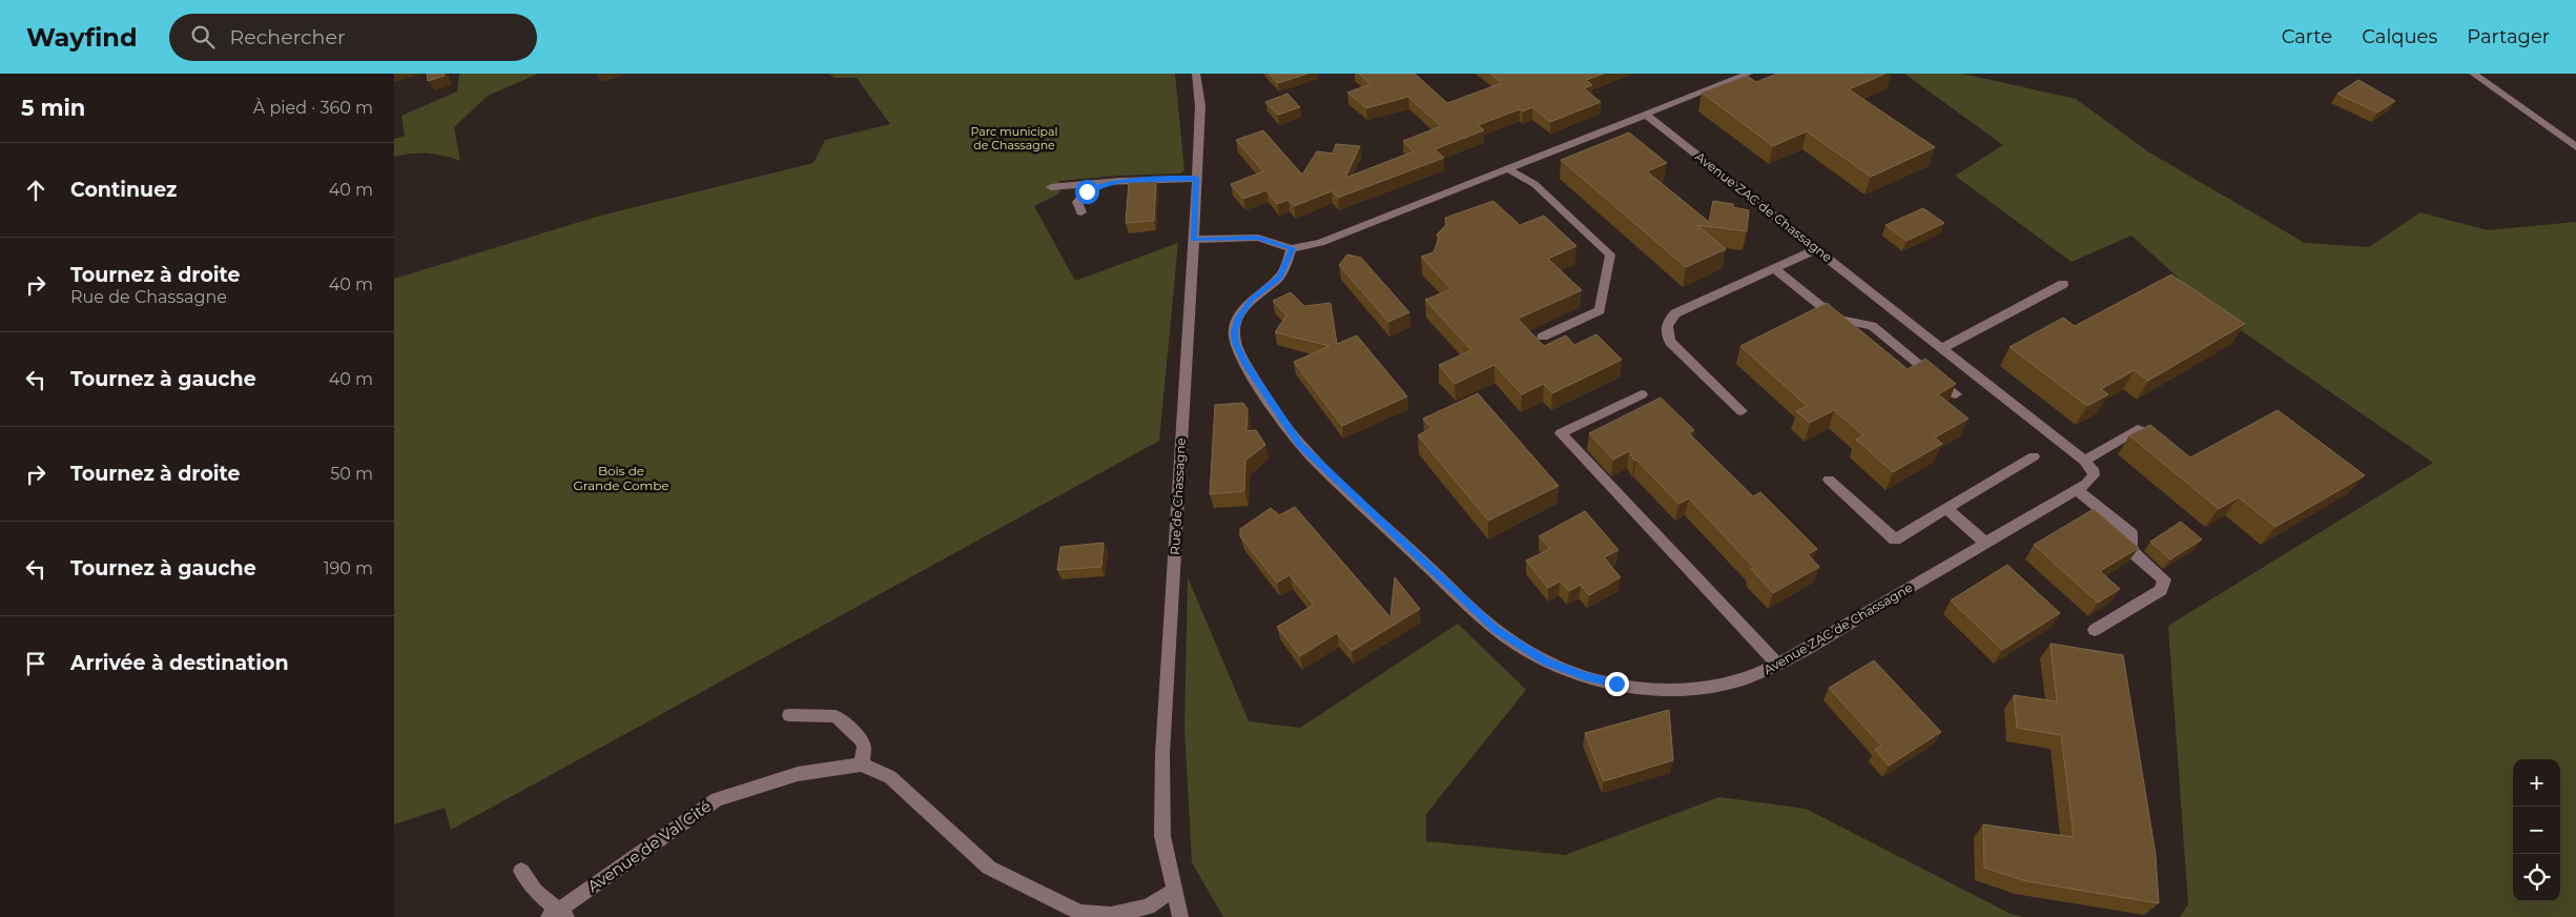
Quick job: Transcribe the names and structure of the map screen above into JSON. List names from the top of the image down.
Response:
{
  "streets": {
    "street": ["Avenue ZAC de Chassagne", "Rue de Chassagne", "Avenue de Val Cité"]
  },
  "parks": ["Parc municipal de Chassagne", "Bois de Grande Combe"],
  "page": {
    "header": "Wayfind",
    "search": "Rechercher",
    "nav": ["Carte", "Calques", "Partager"],
    "heading": ["5 min", "À pied · 360 m"],
    "list": [
      ["Continuez", "40 m"],
      ["Tournez à droite", "Rue de Chassagne", "40 m"],
      ["Tournez à gauche", "40 m"],
      ["Tournez à droite", "50 m"],
      ["Tournez à gauche", "190 m"],
      "Arrivée à destination"
    ],
    "map_buttons": ["+", "−"]
  }
}
